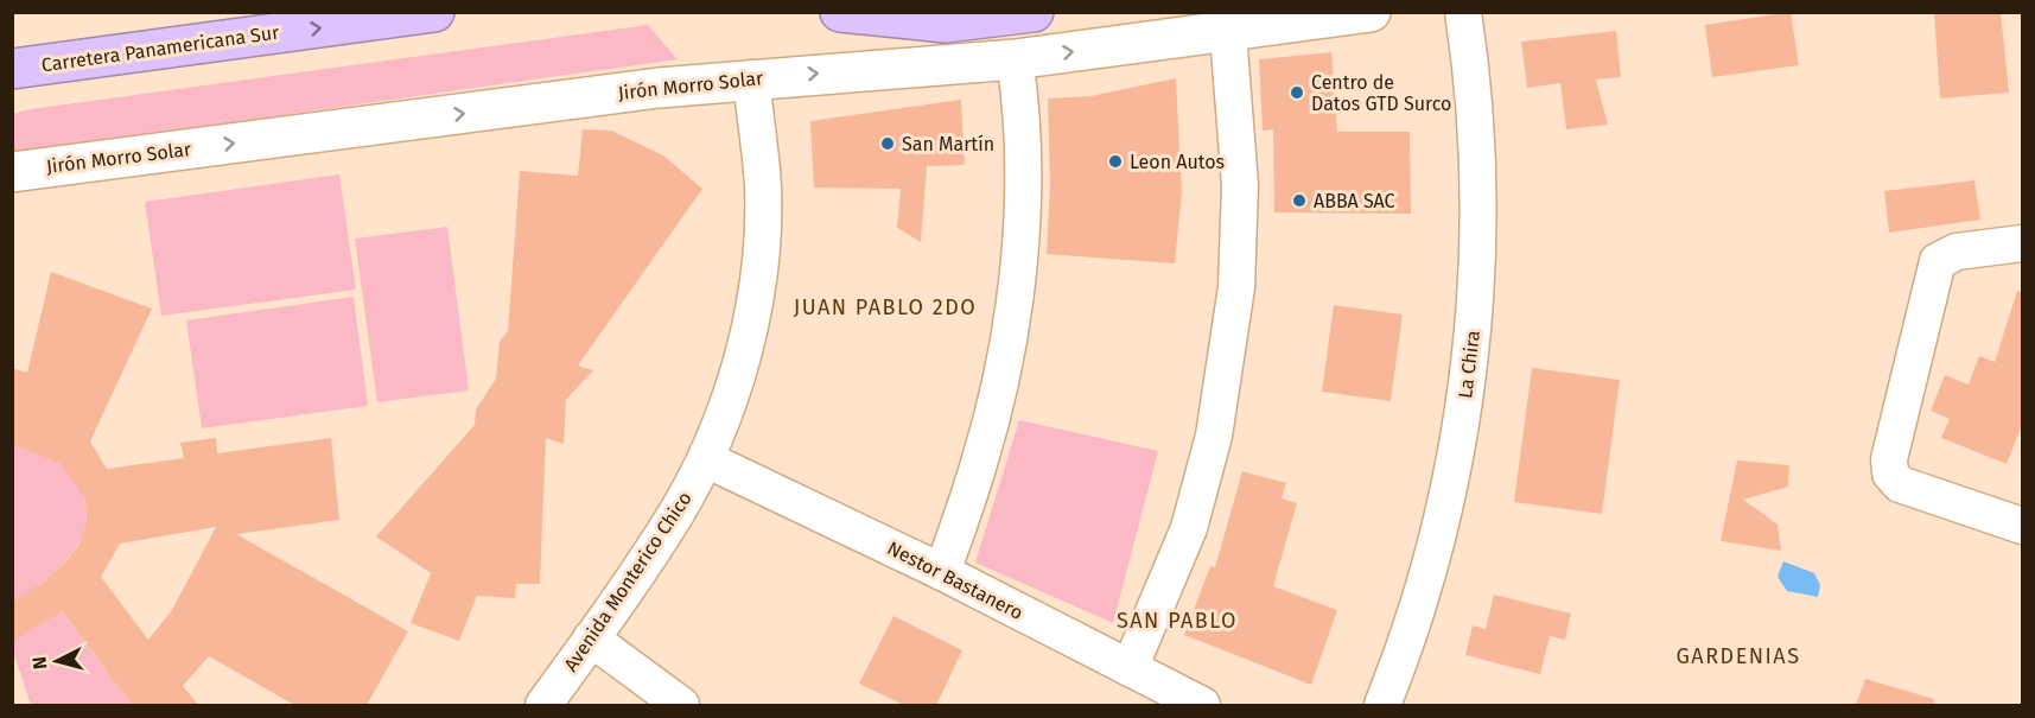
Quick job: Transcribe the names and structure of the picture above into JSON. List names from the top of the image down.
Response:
{
  "streets": {
    "highway": ["Carretera Panamericana Sur"],
    "street": [
      "Jirón Morro Solar",
      "La Chira",
      "Nestor Bastanero",
      "Avenida Monterico Chico"
    ]
  },
  "crossings": [
    ["Jirón Morro Solar", "Avenida Monterico Chico"],
    ["Nestor Bastanero", "Avenida Monterico Chico"]
  ],
  "one_way": ["Carretera Panamericana Sur", "Jirón Morro Solar"],
  "districts": ["JUAN PABLO 2DO", "SAN PABLO", "GARDENIAS"],
  "places": [
    "Centro de Datos GTD Surco",
    "San Martín",
    "Leon Autos",
    "ABBA SAC"
  ],
  "north": "left"
}
